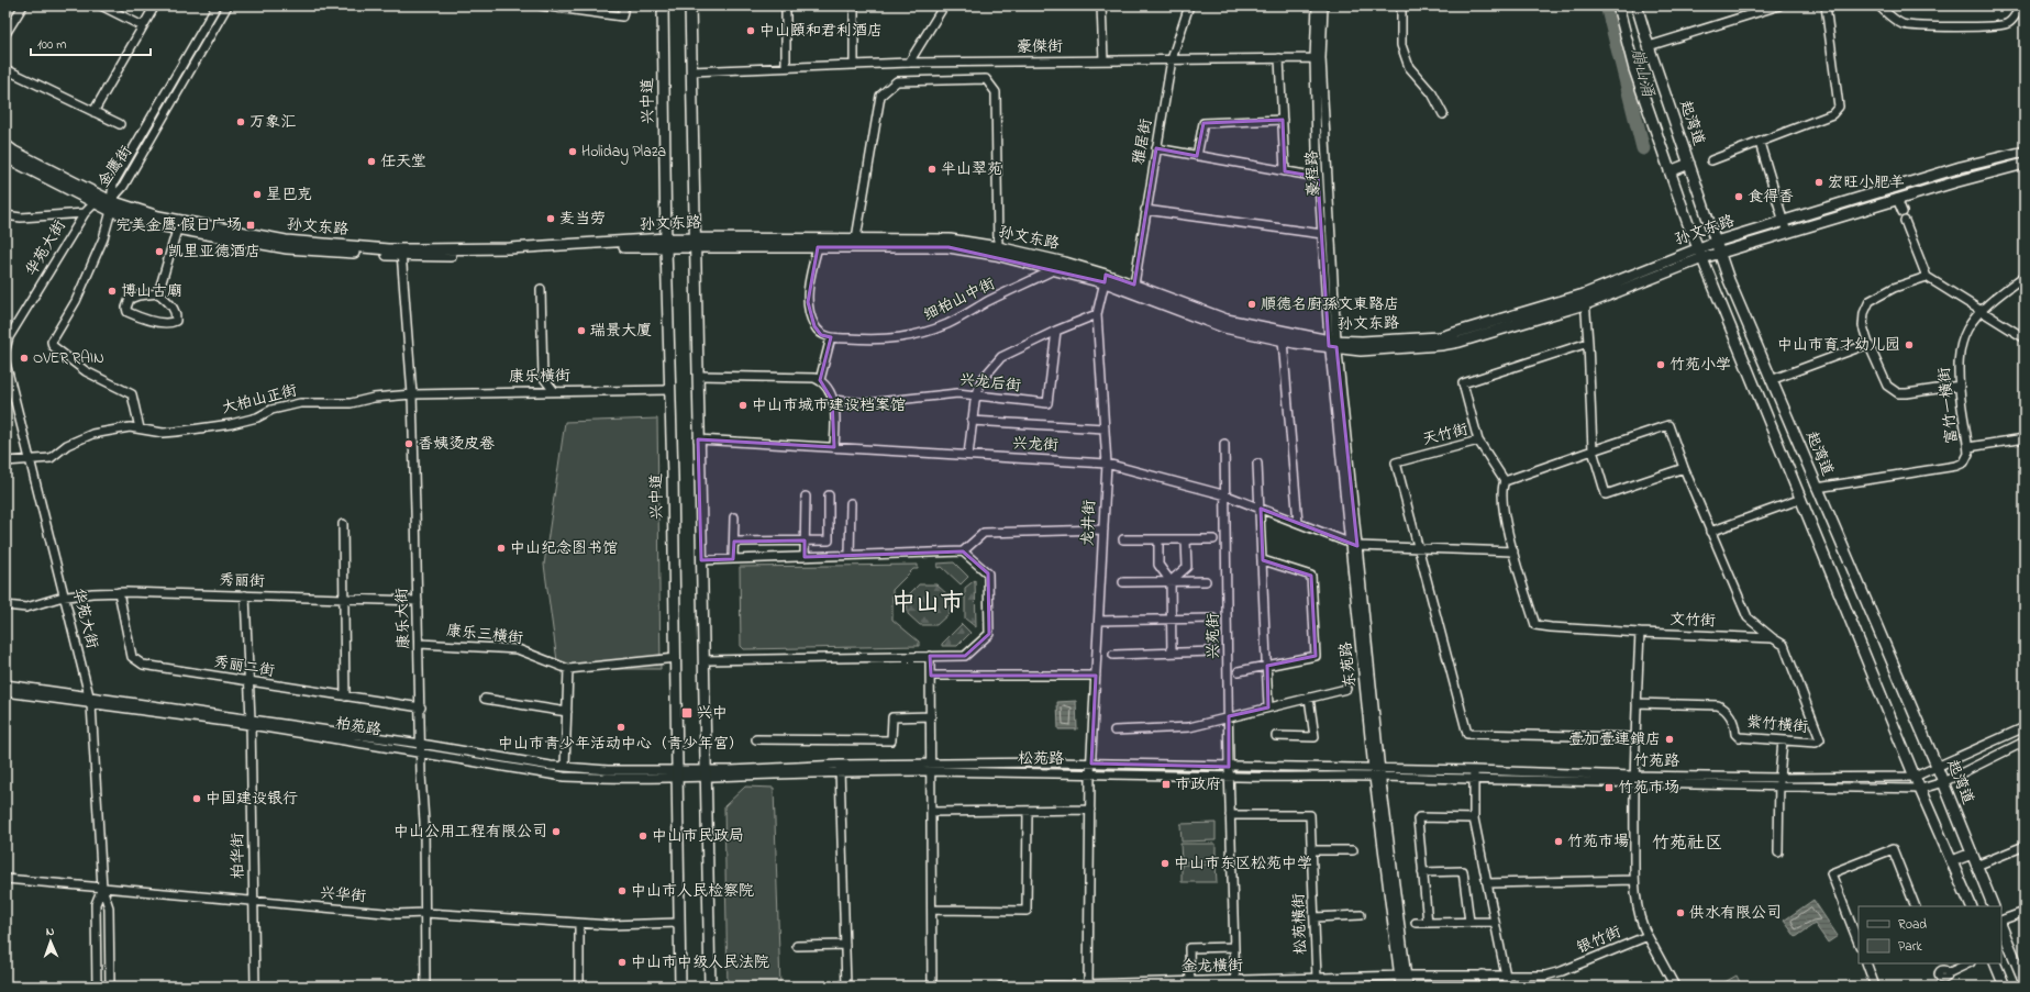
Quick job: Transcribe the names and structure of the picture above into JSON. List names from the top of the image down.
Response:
{
  "streets": {
    "main road": ["兴中道", "起湾道", "孙文东路"],
    "street": [
      "豪傑街",
      "雅居街",
      "金鹰街",
      "豪程路",
      "华苑大街",
      "细柏山中街",
      "康乐横街",
      "兴龙后街",
      "大柏山正街",
      "富竹一横街",
      "天竹街",
      "兴龙街",
      "龙井街",
      "秀丽街",
      "康乐大街",
      "文竹街",
      "康乐三横街",
      "兴苑街",
      "东苑路",
      "秀丽二街",
      "紫竹横街",
      "柏苑路",
      "松苑路",
      "竹苑路",
      "柏华街",
      "兴华街",
      "松苑横街",
      "银竹街",
      "金龙横街"
    ]
  },
  "crossings": [
    ["豪傑街", "雅居街"],
    ["豪傑街", "豪程路"],
    ["兴中道", "孙文东路"],
    ["兴中道", "康乐横街"],
    ["兴中道", "康乐三横街"],
    ["兴中道", "柏苑路"],
    ["兴中道", "兴华街"],
    ["起湾道", "孙文东路"],
    ["起湾道", "富竹一横街"],
    ["起湾道", "竹苑路"],
    ["雅居街", "孙文东路"],
    ["金鹰街", "孙文东路"],
    ["豪程路", "孙文东路"],
    ["豪程路", "东苑路"],
    ["孙文东路", "华苑大街"],
    ["孙文东路", "细柏山中街"],
    ["孙文东路", "龙井街"],
    ["孙文东路", "康乐大街"],
    ["孙文东路", "东苑路"],
    ["华苑大街", "大柏山正街"],
    ["华苑大街", "秀丽街"],
    ["华苑大街", "柏苑路"],
    ["华苑大街", "兴华街"],
    ["康乐横街", "大柏山正街"],
    ["康乐横街", "康乐大街"],
    ["大柏山正街", "康乐大街"],
    ["天竹街", "银竹街"],
    ["兴龙街", "龙井街"],
    ["兴龙街", "兴苑街"],
    ["兴龙街", "东苑路"],
    ["龙井街", "松苑路"],
    ["龙井街", "金龙横街"],
    ["秀丽街", "康乐大街"],
    ["秀丽街", "秀丽二街"],
    ["秀丽街", "柏华街"],
    ["康乐大街", "康乐三横街"],
    ["康乐大街", "秀丽二街"],
    ["康乐大街", "柏苑路"],
    ["康乐大街", "兴华街"],
    ["文竹街", "紫竹横街"],
    ["文竹街", "银竹街"],
    ["兴苑街", "松苑路"],
    ["兴苑街", "松苑横街"],
    ["兴苑街", "金龙横街"],
    ["东苑路", "松苑路"],
    ["东苑路", "竹苑路"],
    ["东苑路", "银竹街"],
    ["东苑路", "金龙横街"],
    ["秀丽二街", "柏华街"],
    ["紫竹横街", "银竹街"],
    ["柏苑路", "松苑路"],
    ["柏苑路", "柏华街"],
    ["松苑路", "竹苑路"],
    ["竹苑路", "银竹街"],
    ["柏华街", "兴华街"],
    ["松苑横街", "金龙横街"],
    ["银竹街", "金龙横街"]
  ],
  "districts": ["中山市", "竹苑社区"],
  "water": ["崩山涌"],
  "places": {
    "other": [
      "中山頤和君利酒店",
      "万象汇",
      "Holiday Plaza",
      "任天堂",
      "半山翠苑",
      "宏旺小肥羊",
      "星巴克",
      "食得香",
      "麦当劳",
      "凯里亚德酒店",
      "博山古廟",
      "順德名廚孫文東路店",
      "瑞景大廈",
      "中山市育才幼儿园",
      "OVER RAIN",
      "竹苑小学",
      "中山市城市建设档案馆",
      "香姨烫皮卷",
      "中山纪念图书馆",
      "中山市青少年活动中心（青少年宫）",
      "壹加壹連鎖店",
      "中国建设银行",
      "中山公用工程有限公司",
      "中山市民政局",
      "竹苑市場",
      "中山市东区松苑中学",
      "中山市人民检察院",
      "供水有限公司",
      "中山市中级人民法院"
    ],
    "transit": [
      "完美金鹰·假日广场",
      "兴中",
      "市政府",
      "竹苑市场"
    ]
  },
  "legend": ["Road", "Park"],
  "scale_bar": "100 m",
  "north": "top"
}
